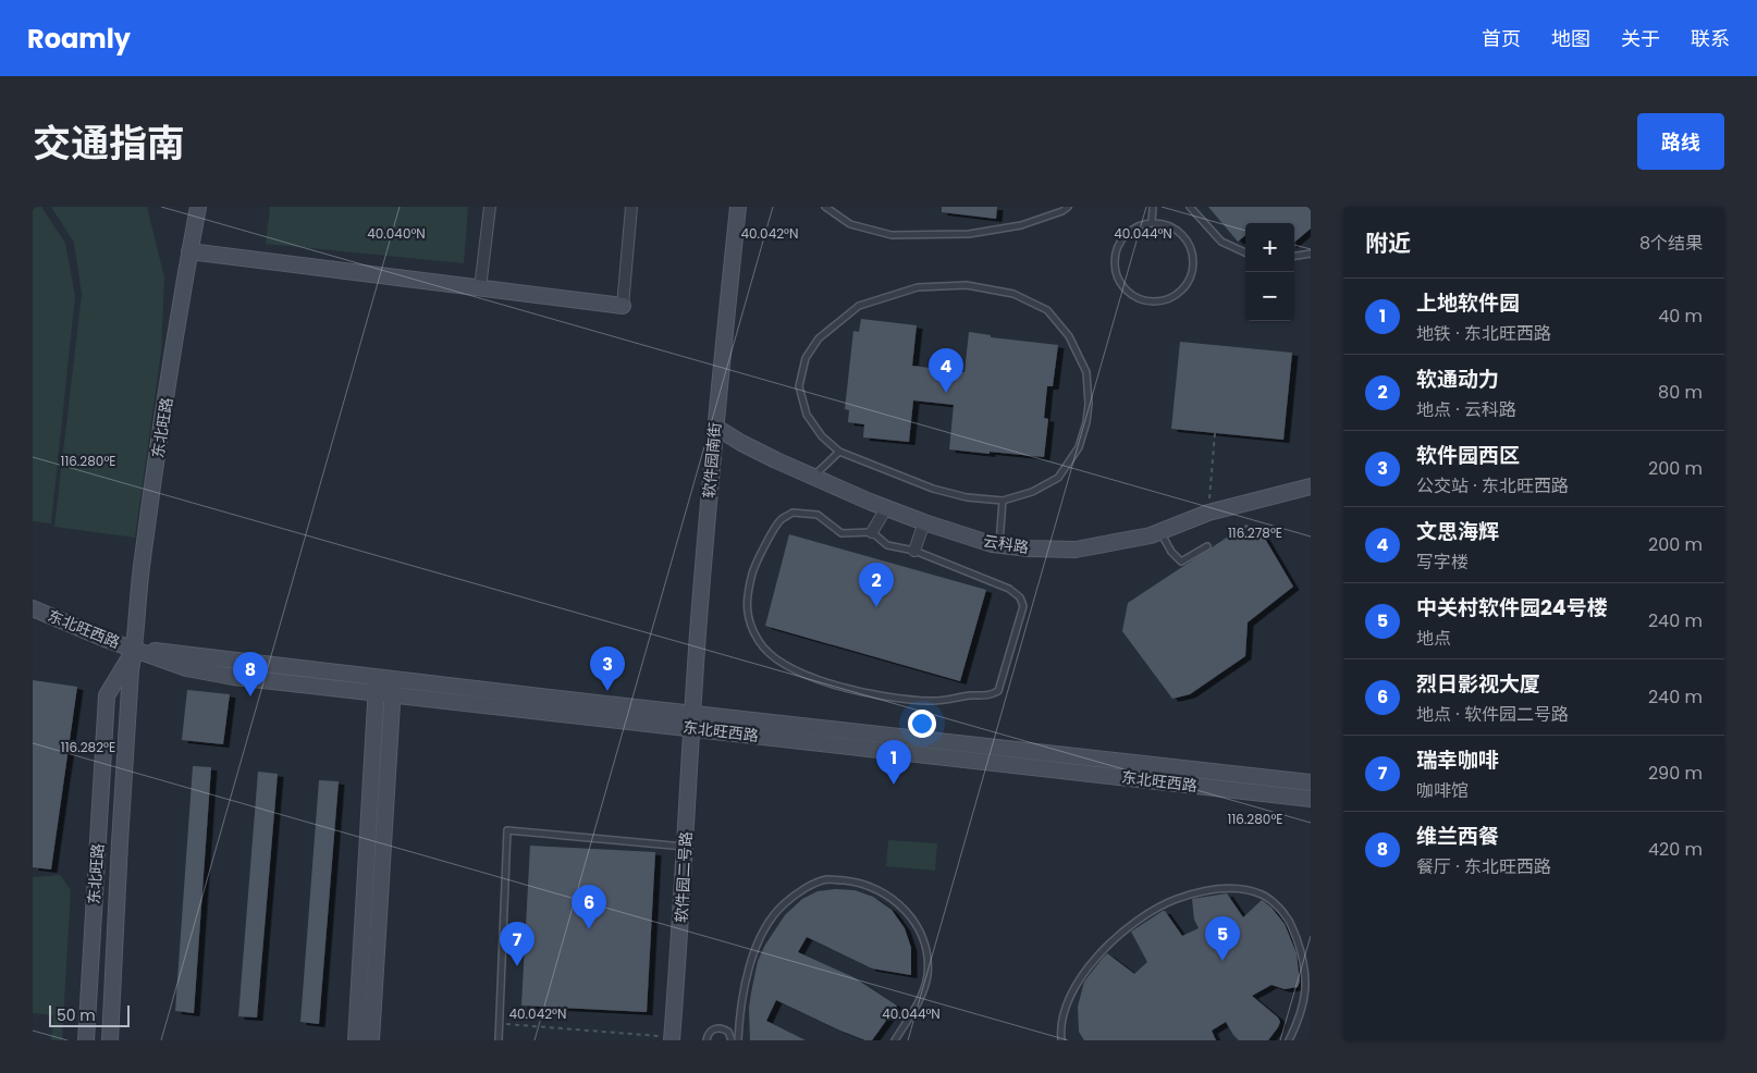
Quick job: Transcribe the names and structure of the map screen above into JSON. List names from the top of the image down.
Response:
{
  "streets": {
    "street": [
      "东北旺路",
      "软件园南街",
      "云科路",
      "东北旺西路",
      "软件园二号路"
    ]
  },
  "crossings": [
    ["东北旺路", "东北旺西路"],
    ["软件园南街", "云科路"],
    ["软件园南街", "东北旺西路"],
    ["软件园南街", "软件园二号路"],
    ["东北旺西路", "软件园二号路"]
  ],
  "scale_bar": "50 m",
  "page": {
    "header": "Roamly",
    "nav": [
      "首页",
      "地图",
      "关于",
      "联系"
    ],
    "title": "交通指南",
    "buttons": "路线",
    "heading": ["附近", "8个结果"],
    "map_buttons": ["+", "−"],
    "list": [
      {
        "mark": "1",
        "name": "上地软件园",
        "note": "地铁 · 东北旺西路",
        "value": "40 m"
      },
      {
        "mark": "2",
        "name": "软通动力",
        "note": "地点 · 云科路",
        "value": "80 m"
      },
      {
        "mark": "3",
        "name": "软件园西区",
        "note": "公交站 · 东北旺西路",
        "value": "200 m"
      },
      {
        "mark": "4",
        "name": "文思海辉",
        "note": "写字楼",
        "value": "200 m"
      },
      {
        "mark": "5",
        "name": "中关村软件园24号楼",
        "note": "地点",
        "value": "240 m"
      },
      {
        "mark": "6",
        "name": "烈日影视大厦",
        "note": "地点 · 软件园二号路",
        "value": "240 m"
      },
      {
        "mark": "7",
        "name": "瑞幸咖啡",
        "note": "咖啡馆",
        "value": "290 m"
      },
      {
        "mark": "8",
        "name": "维兰西餐",
        "note": "餐厅 · 东北旺西路",
        "value": "420 m"
      }
    ],
    "pins": [
      "4",
      "2",
      "3",
      "8",
      "1",
      "6",
      "5",
      "7"
    ],
    "scale": "50 m"
  },
  "coordinates": [
    "40.040°N",
    "40.042°N",
    "40.044°N",
    "116.280°E",
    "116.278°E",
    "116.282°E"
  ]
}
